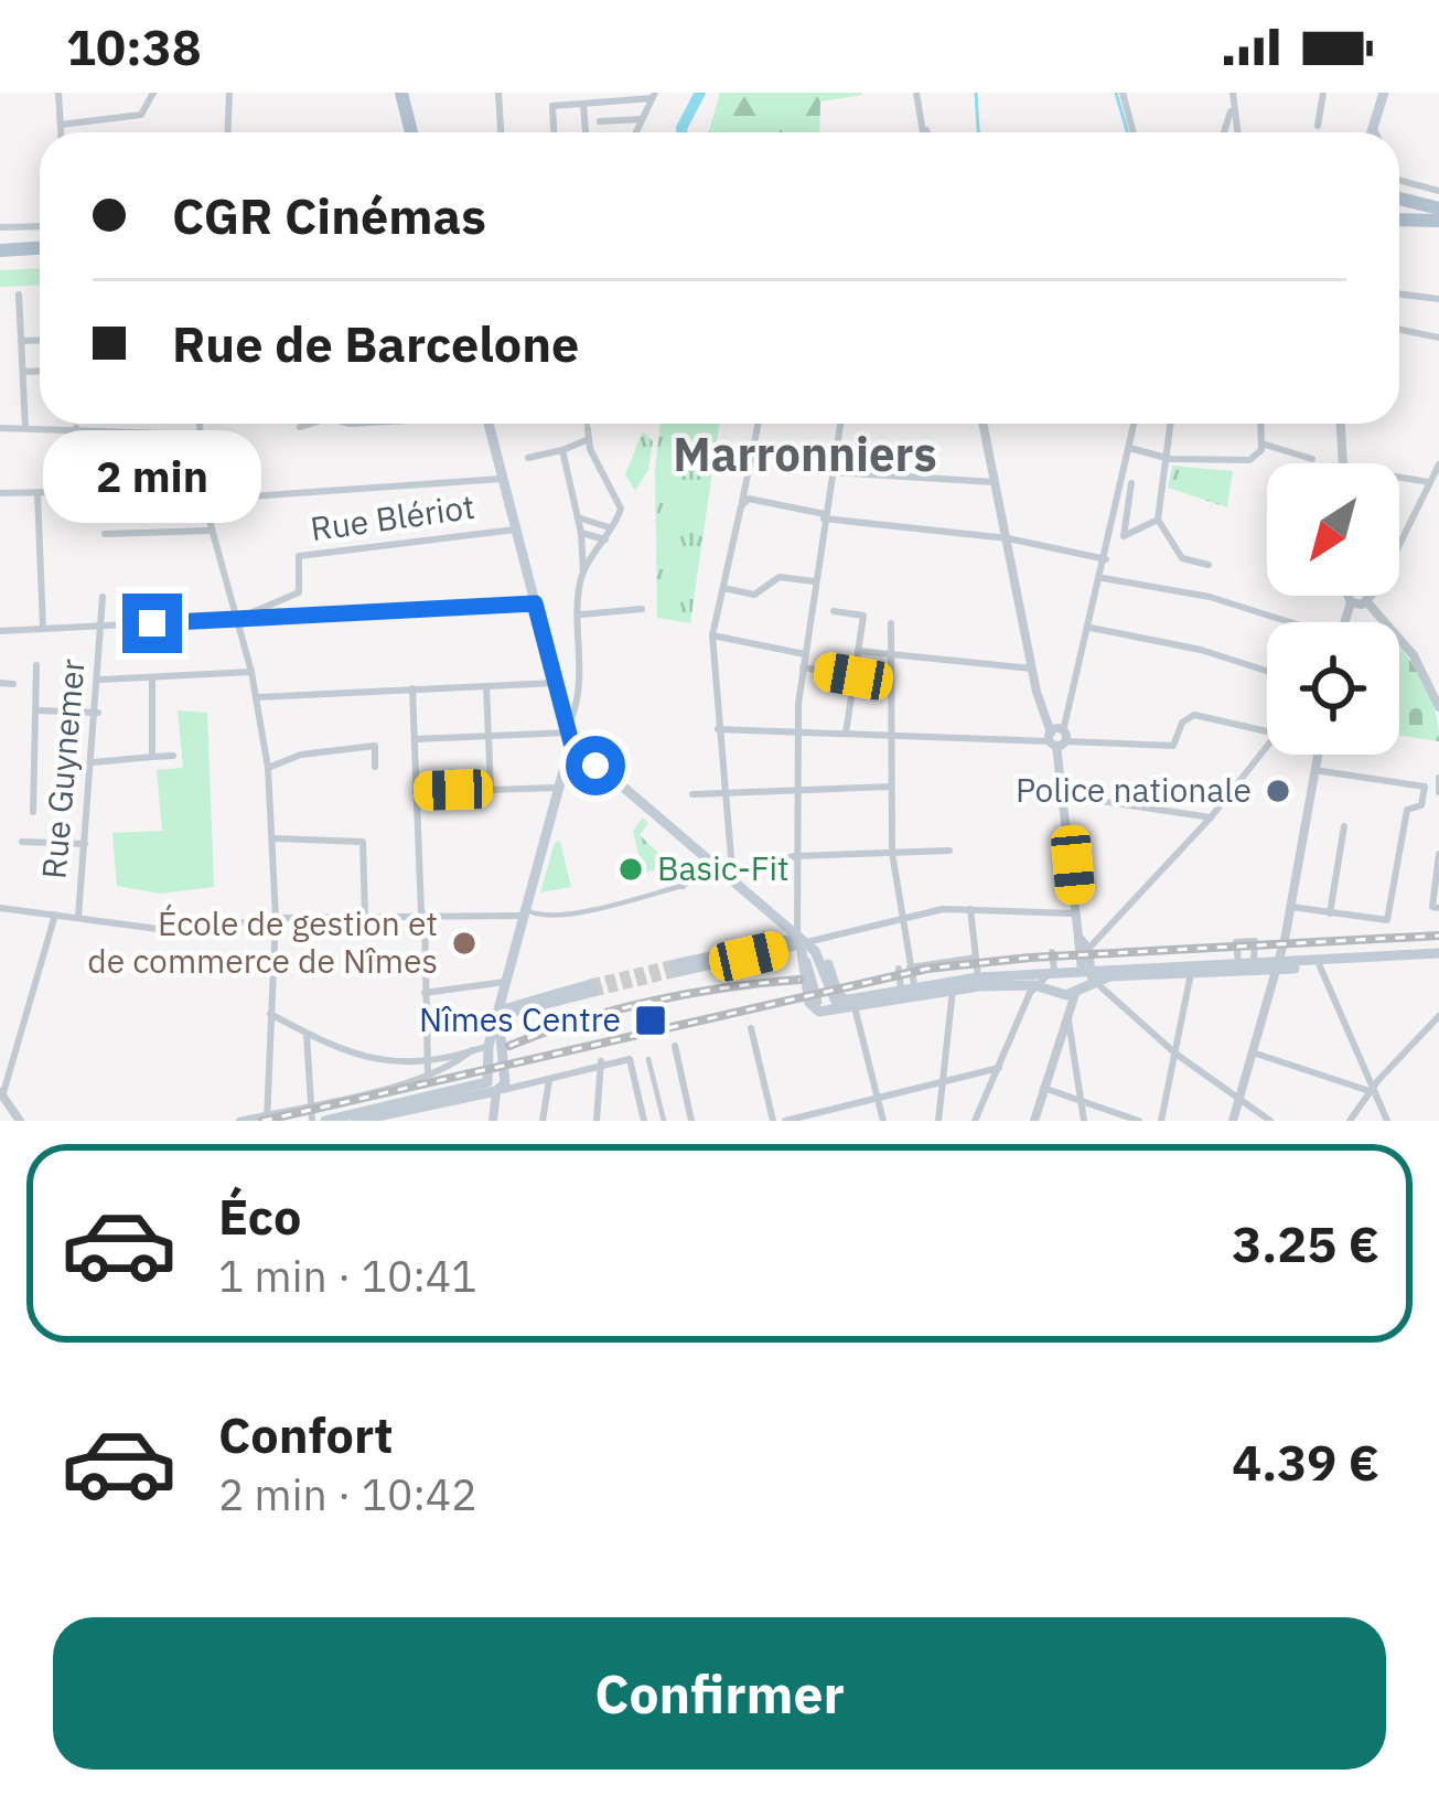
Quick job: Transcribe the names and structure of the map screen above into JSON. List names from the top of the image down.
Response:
{
  "streets": {
    "street": ["Rue Blériot", "Rue Guynemer"]
  },
  "districts": ["Marronniers"],
  "places": {
    "other": ["Police nationale", "Basic-Fit", "École de gestion et de commerce de Nîmes"],
    "transit": ["Nîmes Centre"]
  },
  "north": "bottom left",
  "page": {
    "status": "10:38",
    "banner": ["CGR Cinémas", "Rue de Barcelone"],
    "bubble": "2 min",
    "list": [
      {
        "name": "Éco",
        "note": "1 min · 10:41",
        "value": "3.25 €"
      },
      {
        "name": "Confort",
        "note": "2 min · 10:42",
        "value": "4.39 €"
      }
    ],
    "buttons": "Confirmer"
  }
}
